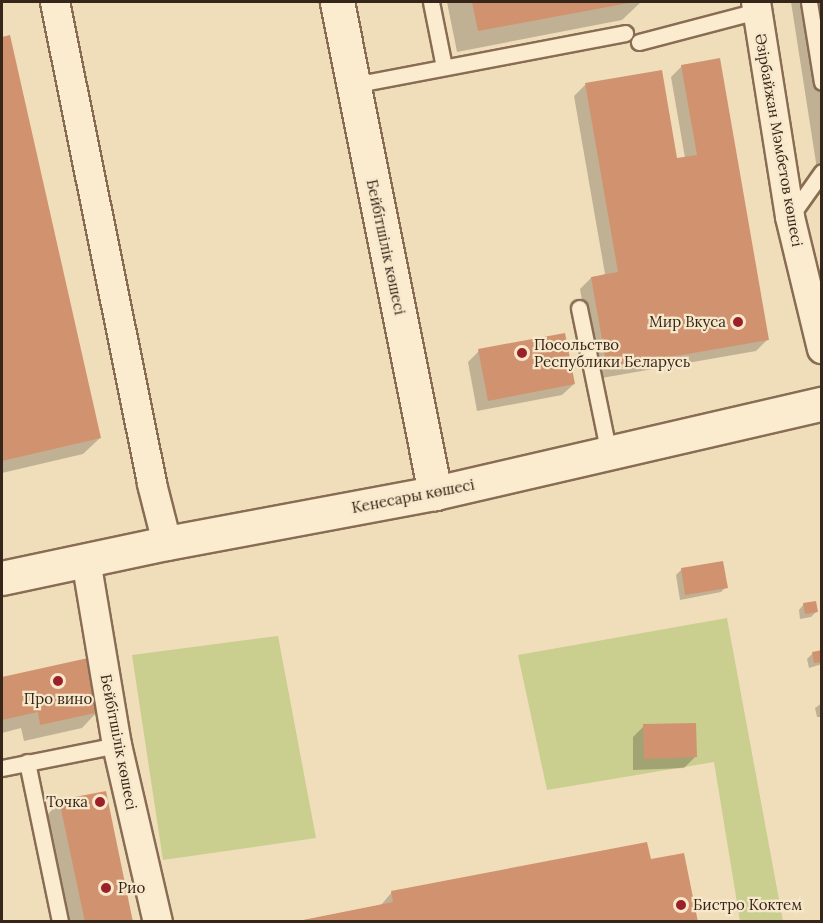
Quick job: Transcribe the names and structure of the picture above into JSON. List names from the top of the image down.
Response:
{
  "streets": {
    "main road": ["Бейбітшілік көшесі", "Кенесары көшесі"],
    "street": ["Әзірбайжан Мәмбетов көшесі"]
  },
  "crossings": [
    ["Бейбітшілік көшесі", "Кенесары көшесі"]
  ],
  "places": [
    "Мир Вкуса",
    "Посольство Республики Беларусь",
    "Про вино",
    "Точка",
    "Рио",
    "Бистро Коктем"
  ]
}
